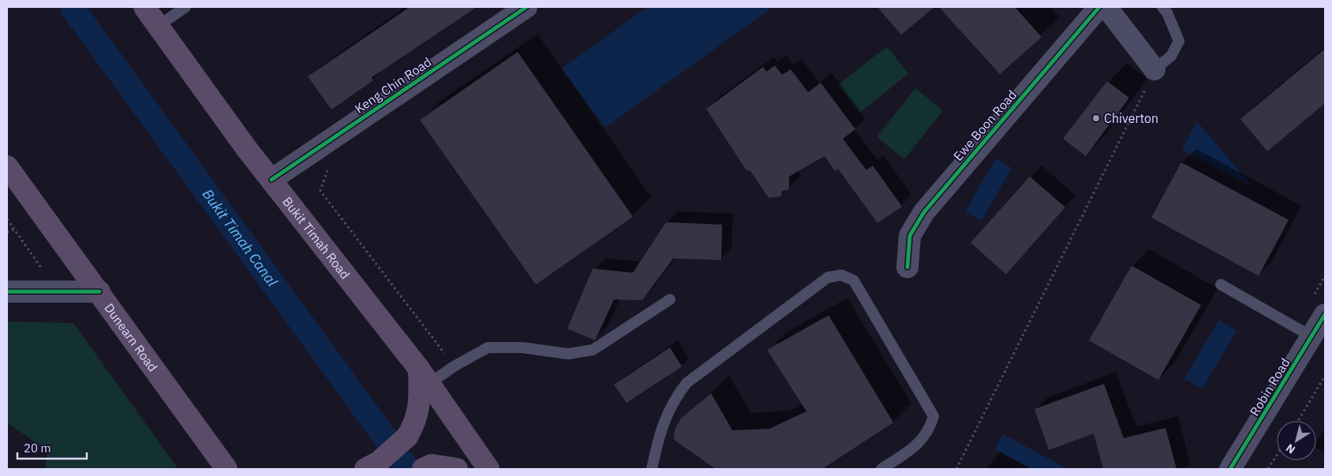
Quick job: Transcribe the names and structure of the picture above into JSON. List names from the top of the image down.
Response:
{
  "streets": {
    "highway": ["Bukit Timah Road", "Dunearn Road"],
    "street": ["Keng Chin Road", "Ewe Boon Road", "Robin Road"]
  },
  "crossings": [
    ["Keng Chin Road", "Bukit Timah Road"]
  ],
  "water": ["Bukit Timah Canal"],
  "places": ["Chiverton"],
  "scale_bar": "20 m",
  "north": "bottom left"
}
